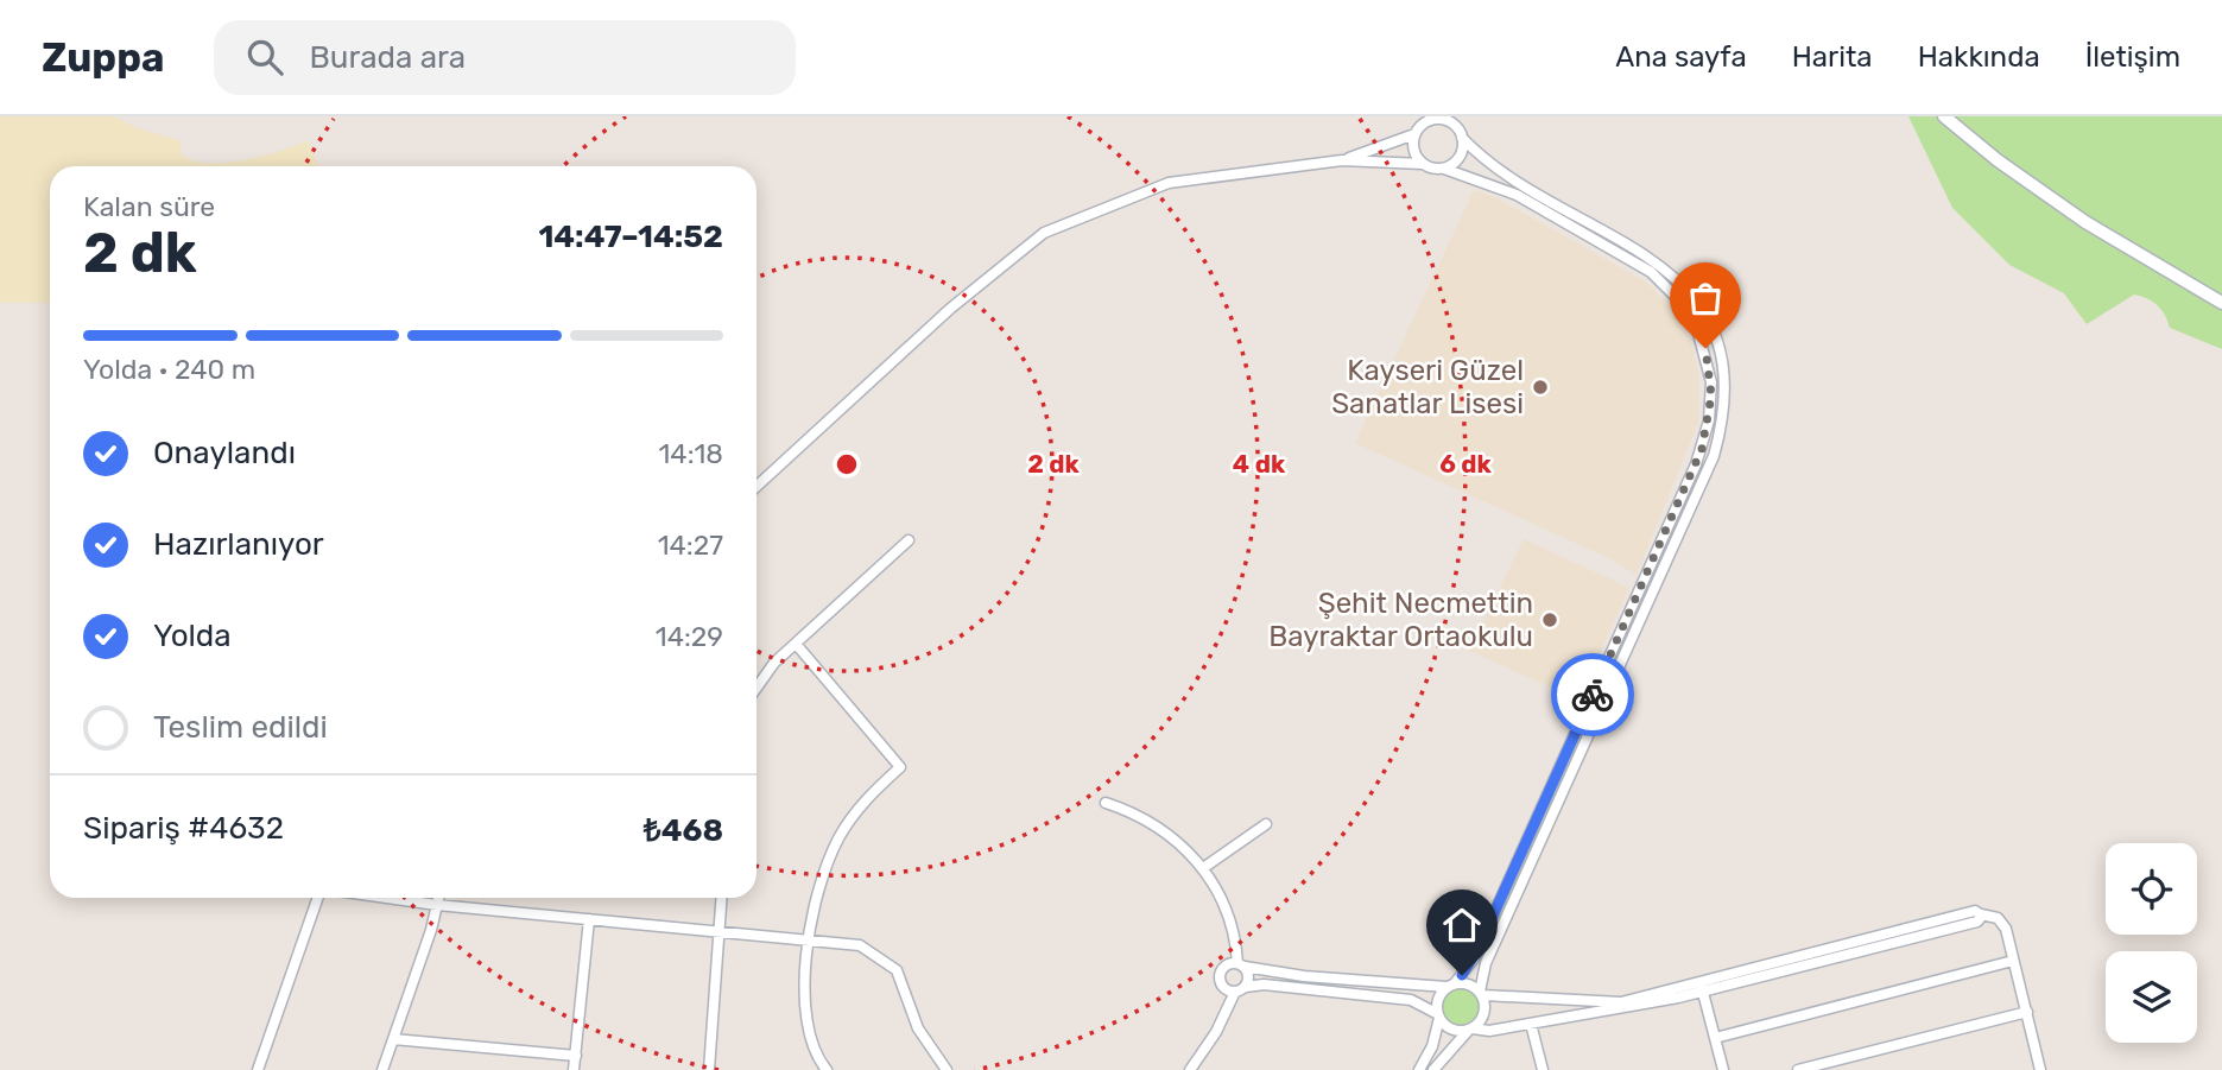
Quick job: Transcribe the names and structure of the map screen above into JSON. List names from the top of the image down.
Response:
{
  "places": ["Kayseri Güzel Sanatlar Lisesi", "Şehit Necmettin Bayraktar Ortaokulu"],
  "page": {
    "header": "Zuppa",
    "search": "Burada ara",
    "nav": [
      "Ana sayfa",
      "Harita",
      "Hakkında",
      "İletişim"
    ],
    "heading": ["2 dk", "Kalan süre", "14:47–14:52"],
    "panel": ["Sipariş #4632", "₺468"],
    "bar": "Yolda · 240 m",
    "list": [
      ["Onaylandı", "14:18"],
      ["Hazırlanıyor", "14:27"],
      ["Yolda", "14:29"],
      "Teslim edildi"
    ]
  },
  "rings": ["2 dk", "4 dk", "6 dk"]
}
